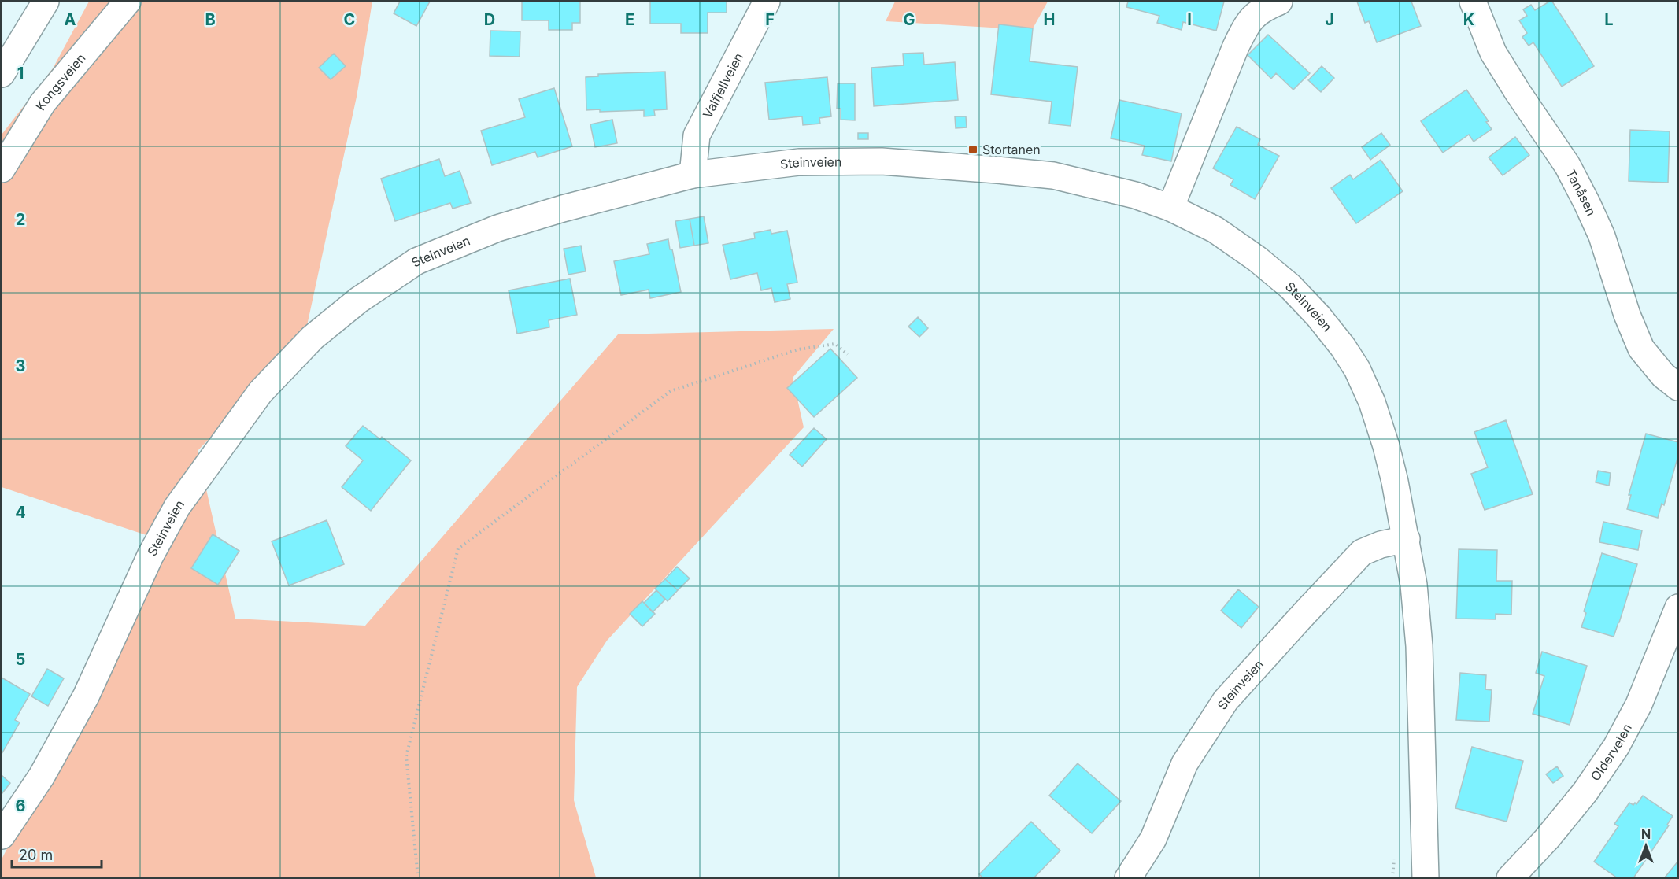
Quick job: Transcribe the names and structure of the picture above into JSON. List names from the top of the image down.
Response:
{
  "streets": {
    "street": [
      "Kongsveien",
      "Valfjellveien",
      "Steinveien",
      "Tanåsen",
      "Olderveien"
    ]
  },
  "crossings": [
    ["Valfjellveien", "Steinveien"]
  ],
  "places": {
    "transit": ["Stortanen"]
  },
  "scale_bar": "20 m",
  "north": "top",
  "grid": {
    "columns": [
      "A",
      "B",
      "C",
      "D",
      "E",
      "F",
      "G",
      "H",
      "I",
      "J",
      "K",
      "L"
    ],
    "rows": [
      "1",
      "2",
      "3",
      "4",
      "5",
      "6"
    ]
  }
}
